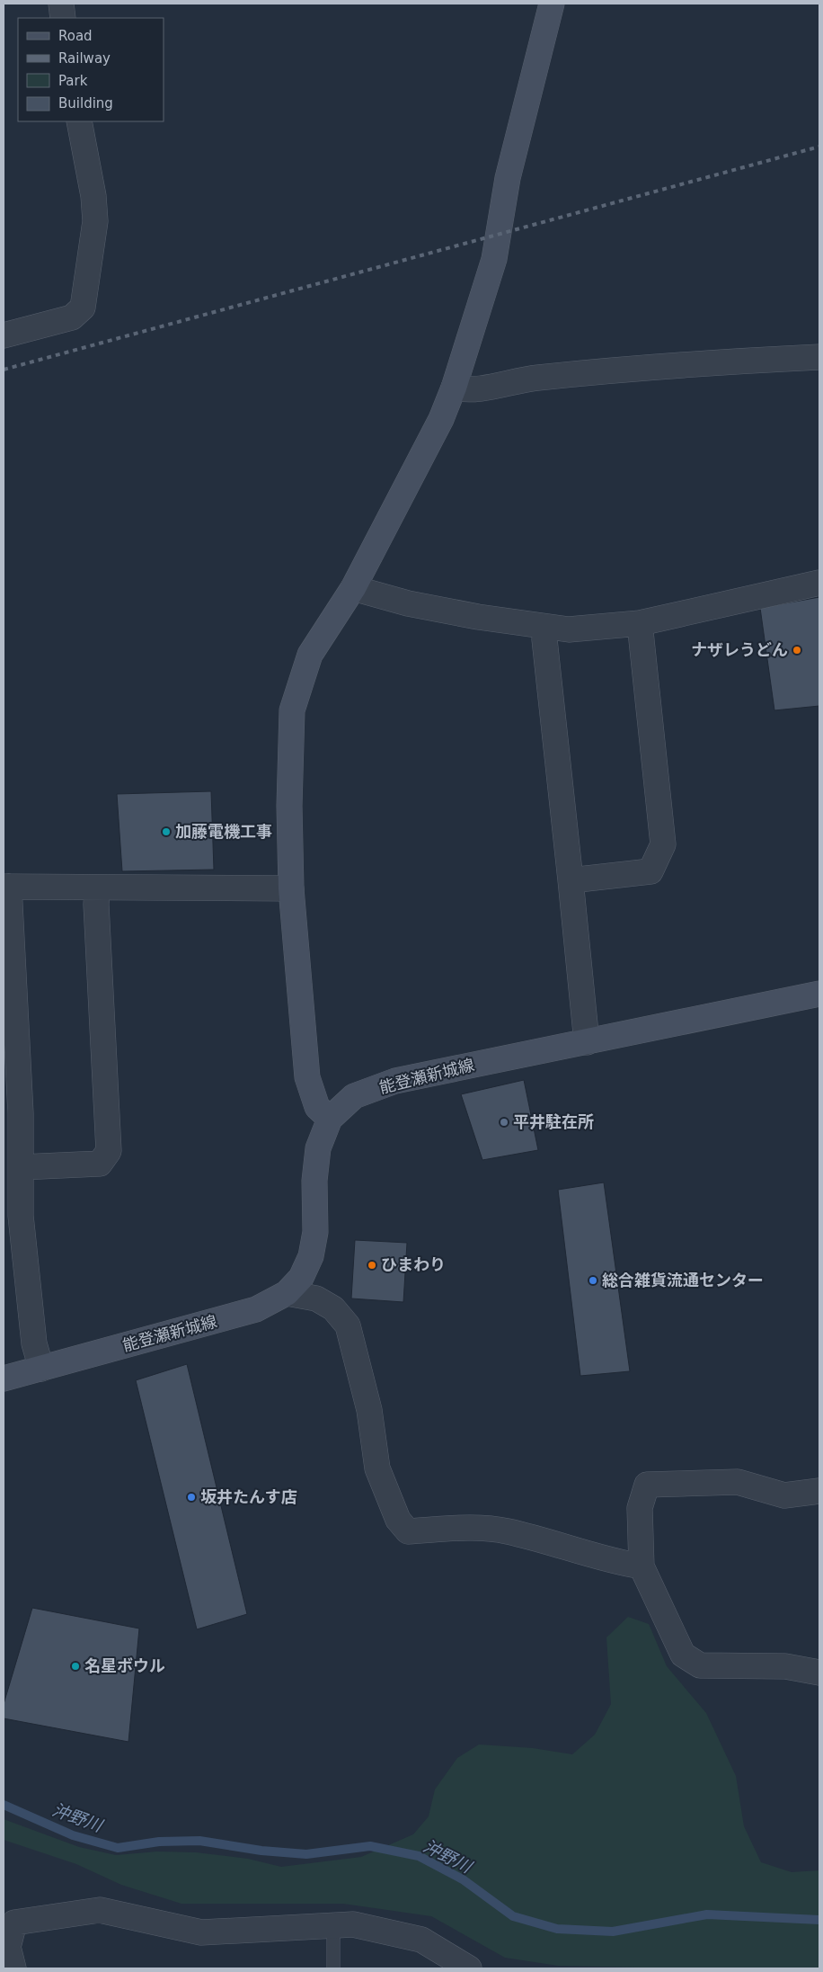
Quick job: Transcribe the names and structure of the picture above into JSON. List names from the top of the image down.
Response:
{
  "streets": {
    "street": ["能登瀬新城線"]
  },
  "water": ["沖野川"],
  "places": [
    "ナザレうどん",
    "加藤電機工事",
    "平井駐在所",
    "ひまわり",
    "総合雑貨流通センター",
    "坂井たんす店",
    "名星ボウル"
  ],
  "legend": [
    "Road",
    "Railway",
    "Park",
    "Building"
  ]
}
